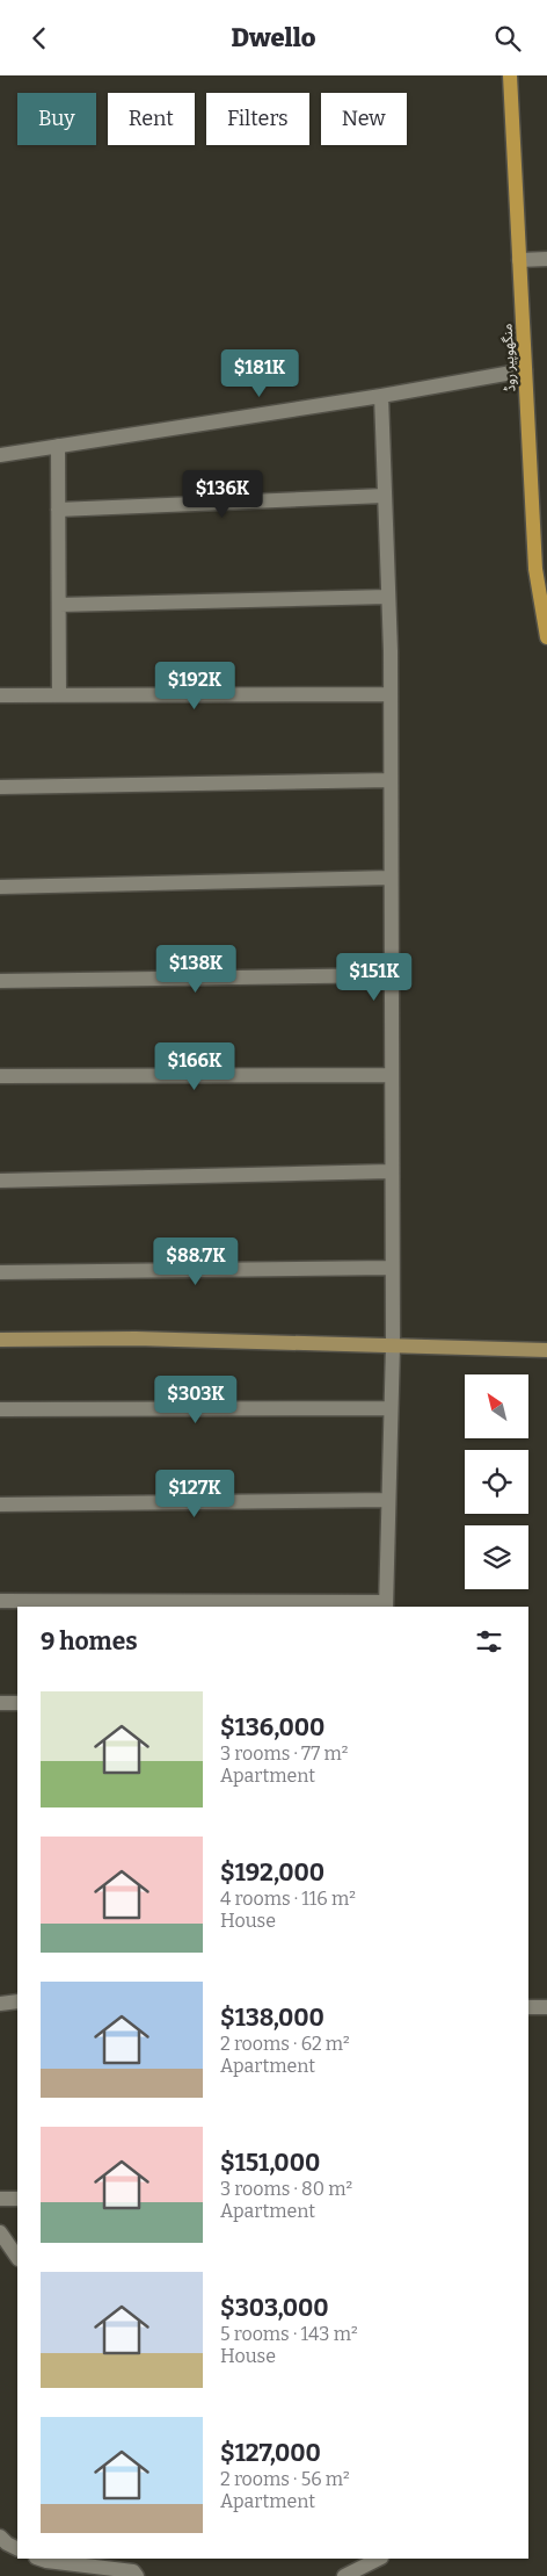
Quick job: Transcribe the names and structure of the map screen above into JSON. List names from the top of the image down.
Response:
{
  "streets": {
    "main road": ["منگھوپیر روڈ"]
  },
  "north": "top left",
  "page": {
    "header": "Dwello",
    "chip": [
      "Buy",
      "Rent",
      "Filters",
      "New"
    ],
    "price": [
      "$181K",
      "$136K",
      "$192K",
      "$138K",
      "$151K",
      "$166K",
      "$88.7K",
      "$303K",
      "$127K"
    ],
    "heading": "9 homes",
    "list": [
      {
        "name": "$136,000",
        "note": "3 rooms · 77 m² · Apartment"
      },
      {
        "name": "$192,000",
        "note": "4 rooms · 116 m² · House"
      },
      {
        "name": "$138,000",
        "note": "2 rooms · 62 m² · Apartment"
      },
      {
        "name": "$151,000",
        "note": "3 rooms · 80 m² · Apartment"
      },
      {
        "name": "$303,000",
        "note": "5 rooms · 143 m² · House"
      },
      {
        "name": "$127,000",
        "note": "2 rooms · 56 m² · Apartment"
      }
    ]
  }
}
